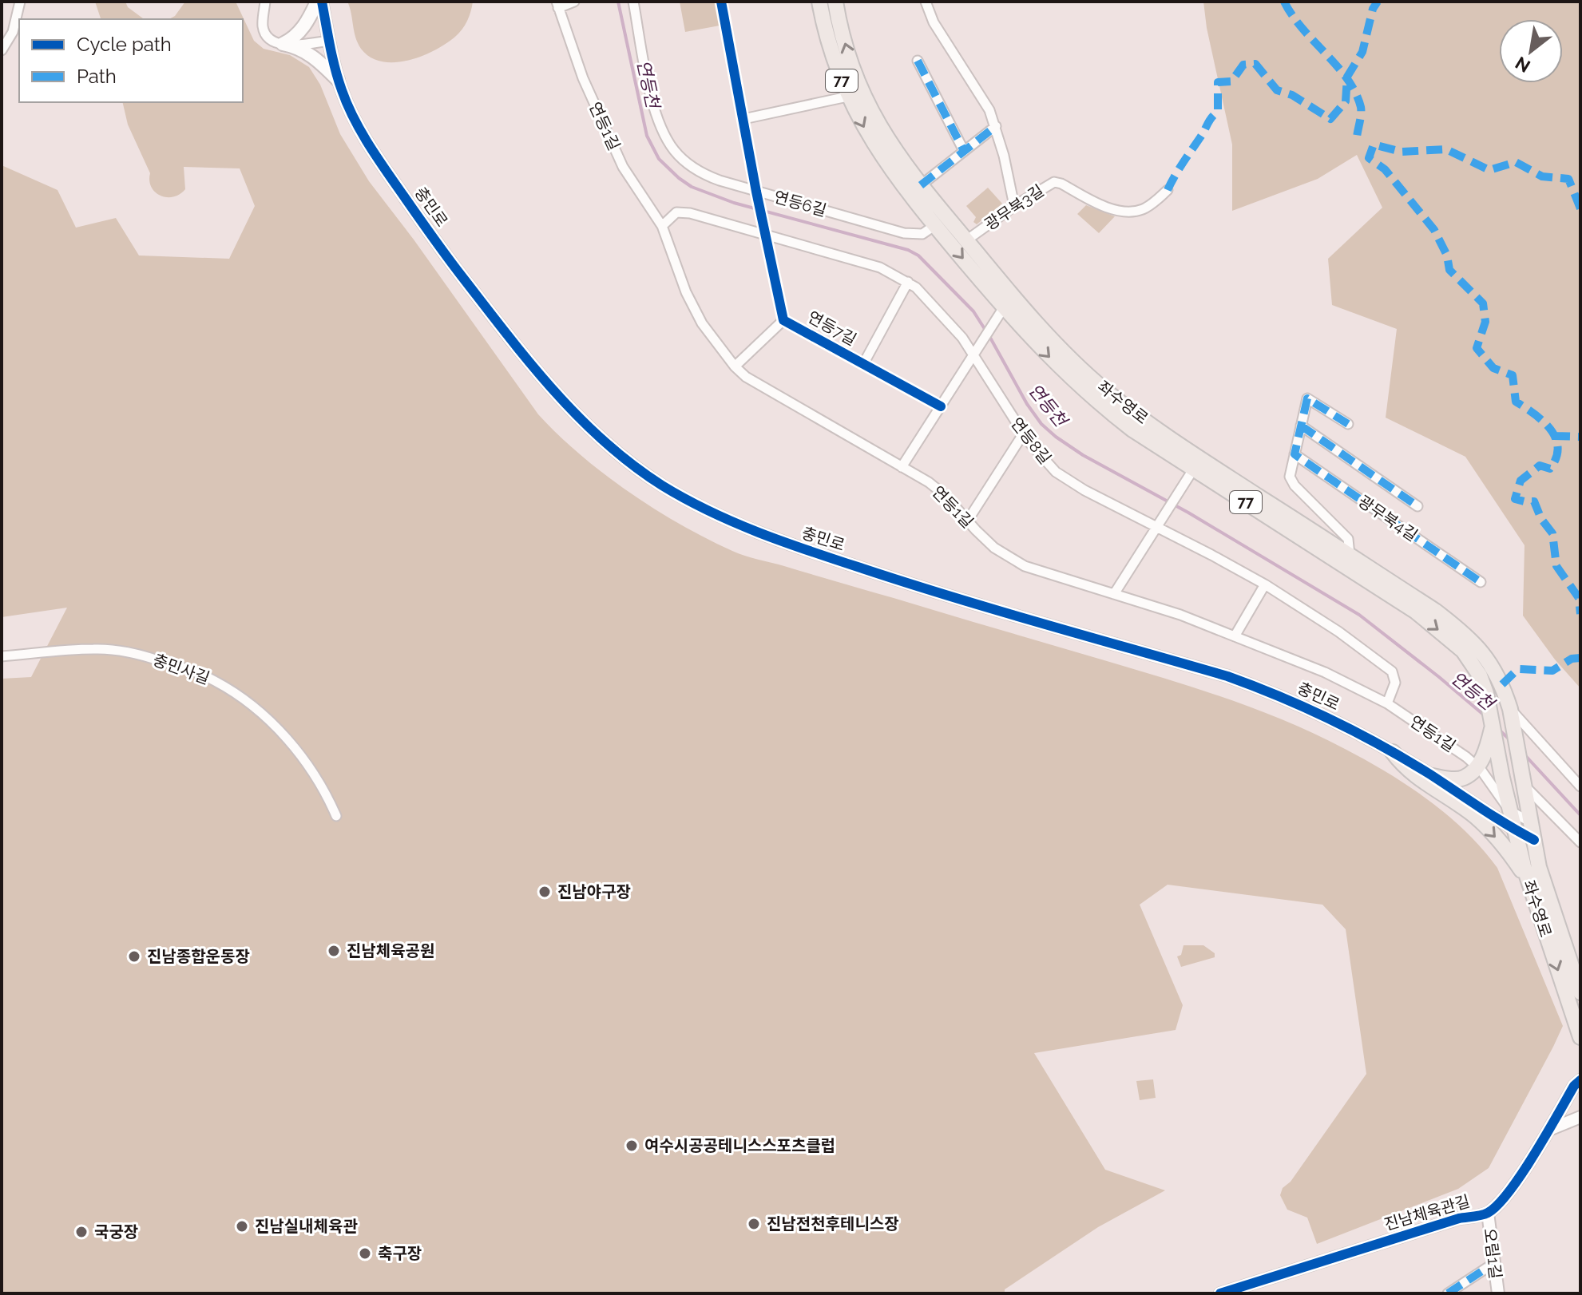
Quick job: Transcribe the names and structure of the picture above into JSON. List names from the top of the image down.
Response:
{
  "streets": {
    "main road": ["77", "좌수영로"],
    "street": [
      "연등1길",
      "연등6길",
      "충민로",
      "광무북3길",
      "연등7길",
      "연등8길",
      "광무북4길",
      "충민사길",
      "진남체육관길",
      "오림1길"
    ]
  },
  "crossings": [
    ["77", "좌수영로"],
    ["연등1길", "좌수영로"],
    ["연등1길", "연등8길"],
    ["연등6길", "연등7길"],
    ["연등6길", "좌수영로"],
    ["충민로", "좌수영로"],
    ["광무북3길", "좌수영로"],
    ["연등7길", "연등8길"],
    ["진남체육관길", "오림1길"]
  ],
  "water": ["연등천"],
  "places": [
    "진남야구장",
    "진남체육공원",
    "진남종합운동장",
    "여수시공공테니스스포츠클럽",
    "진남전천후테니스장",
    "진남실내체육관",
    "국궁장",
    "축구장"
  ],
  "legend": ["Cycle path", "Path"],
  "north": "bottom left"
}
